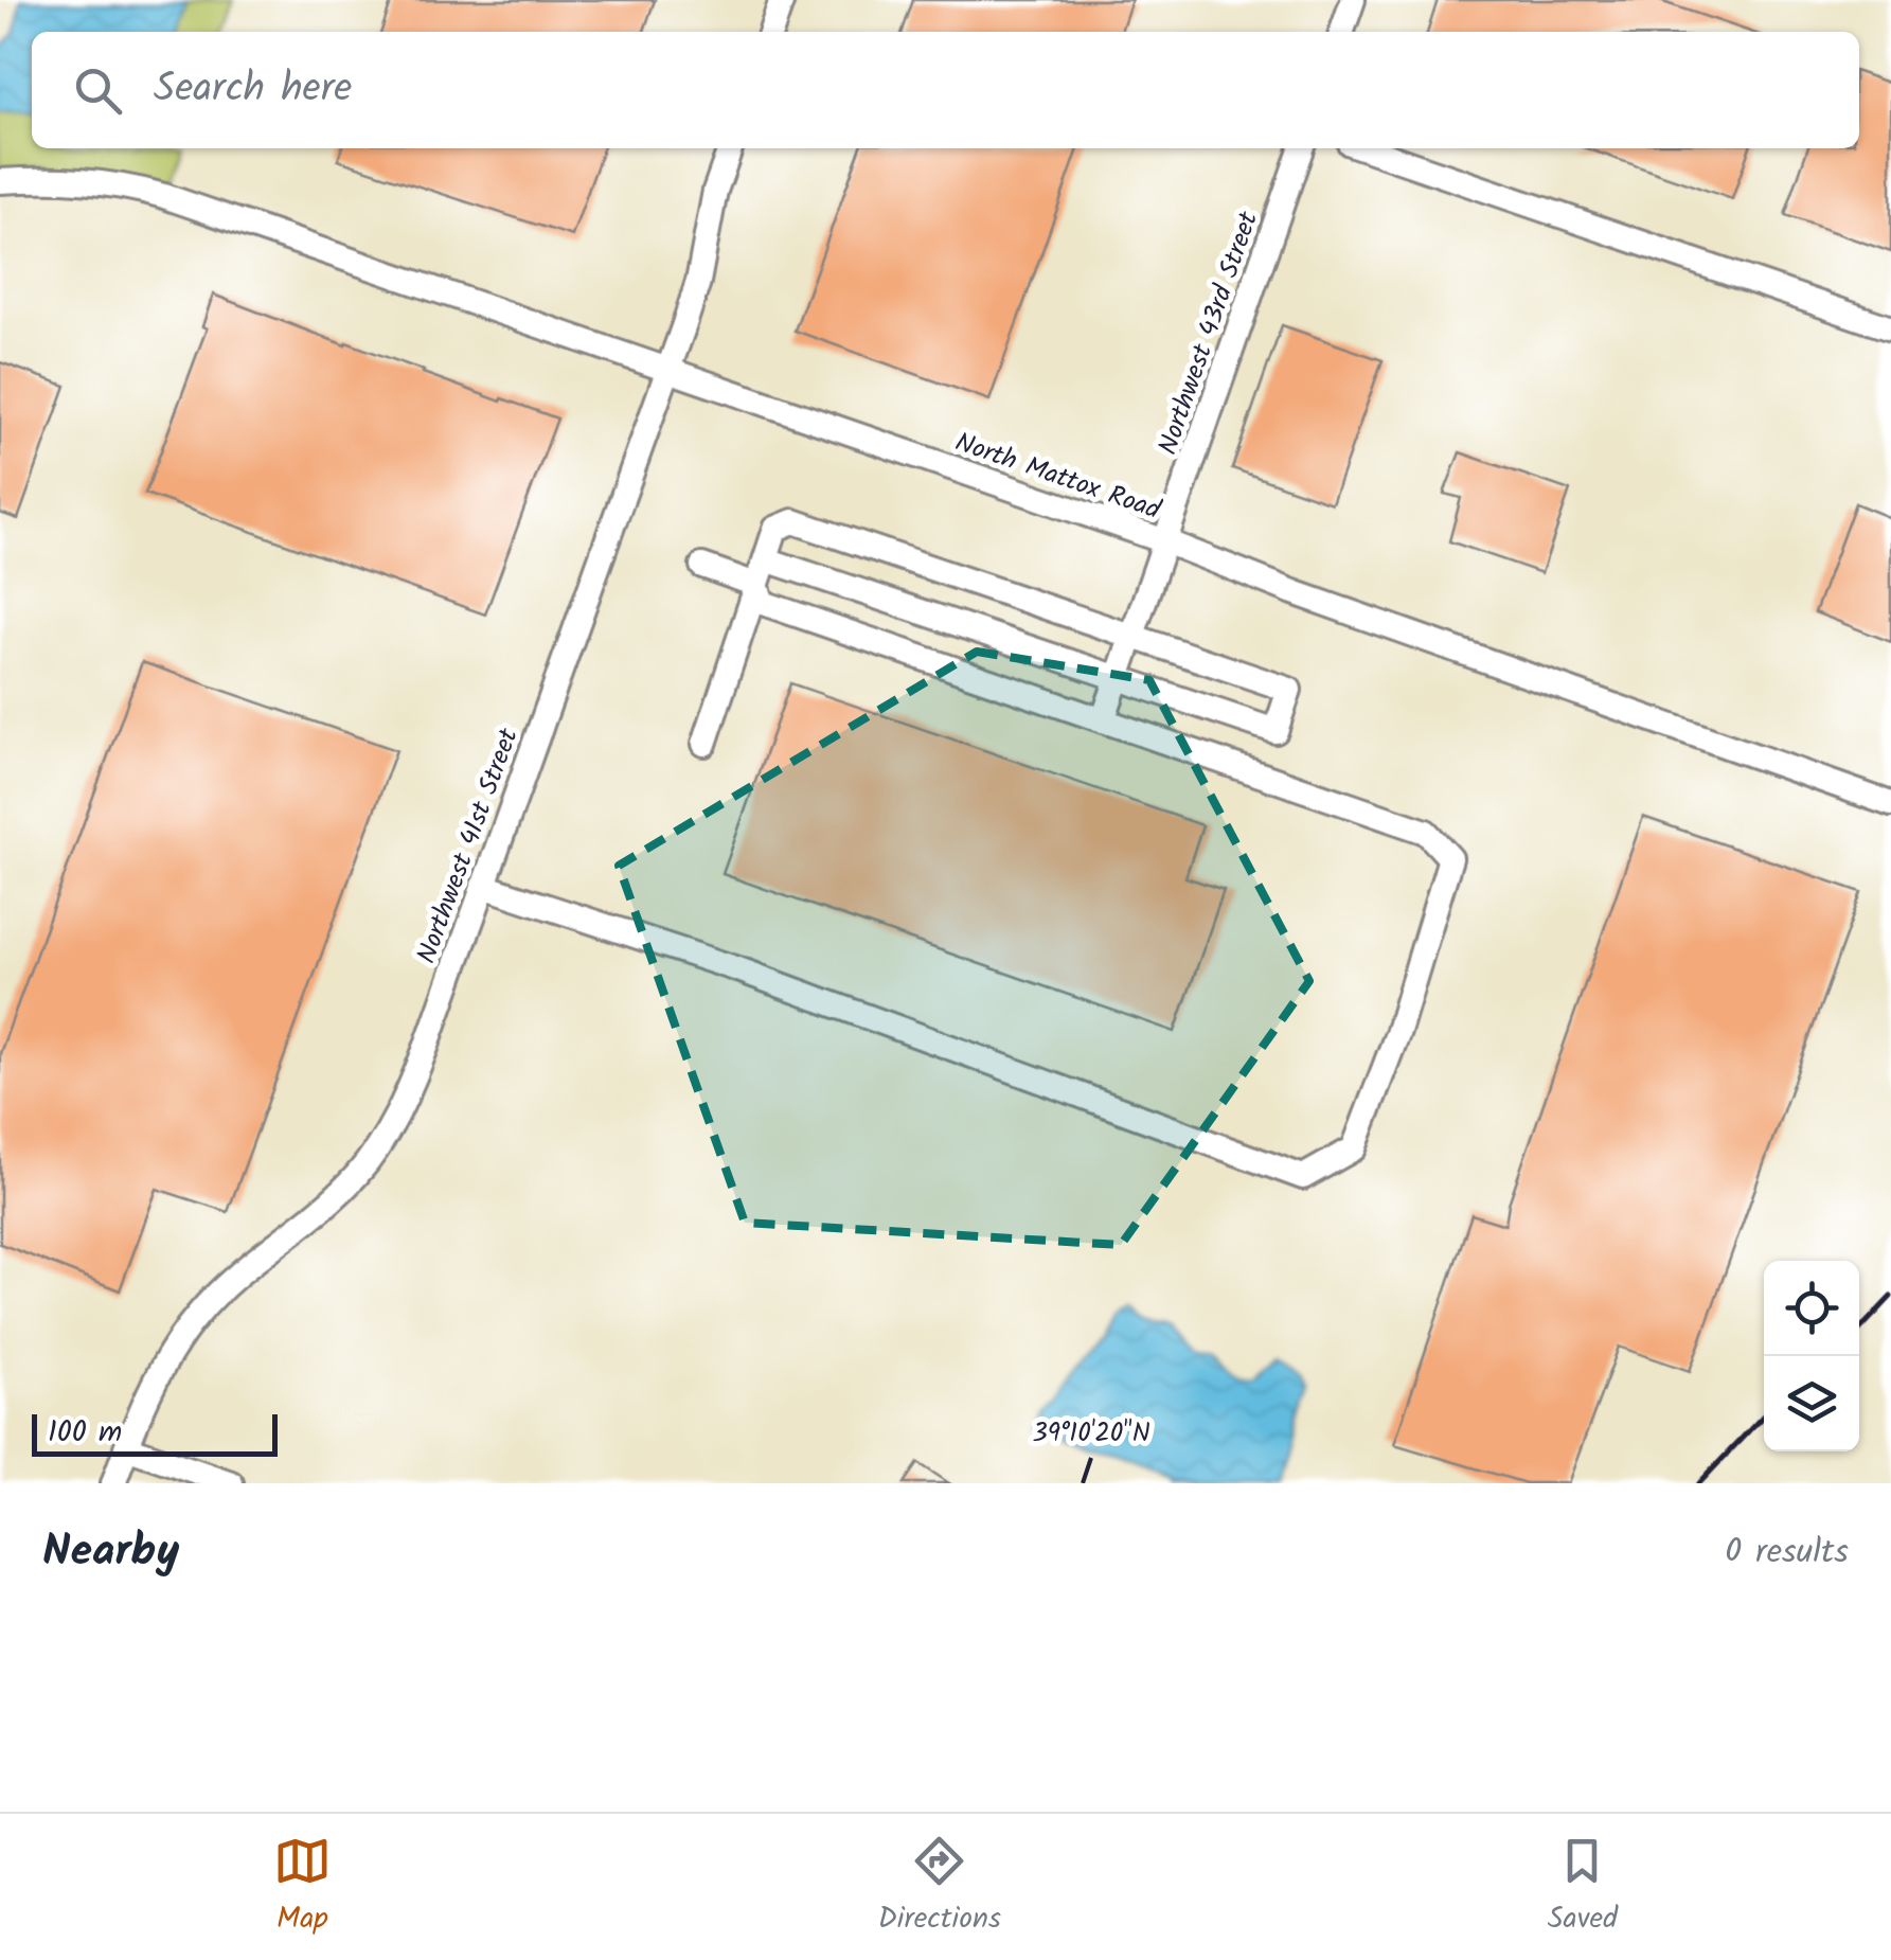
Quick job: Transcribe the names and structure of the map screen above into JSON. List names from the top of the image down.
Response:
{
  "streets": {
    "street": ["Northwest 43rd Street", "North Mattox Road", "Northwest 41st Street"]
  },
  "crossings": [
    ["Northwest 43rd Street", "North Mattox Road"],
    ["North Mattox Road", "Northwest 41st Street"]
  ],
  "scale_bar": "100 m",
  "page": {
    "search": "Search here",
    "scale": "100 m",
    "heading": ["Nearby", "0 results"],
    "nav": ["Map", "Directions", "Saved"]
  },
  "coordinates": ["39°10'20\"N"]
}
